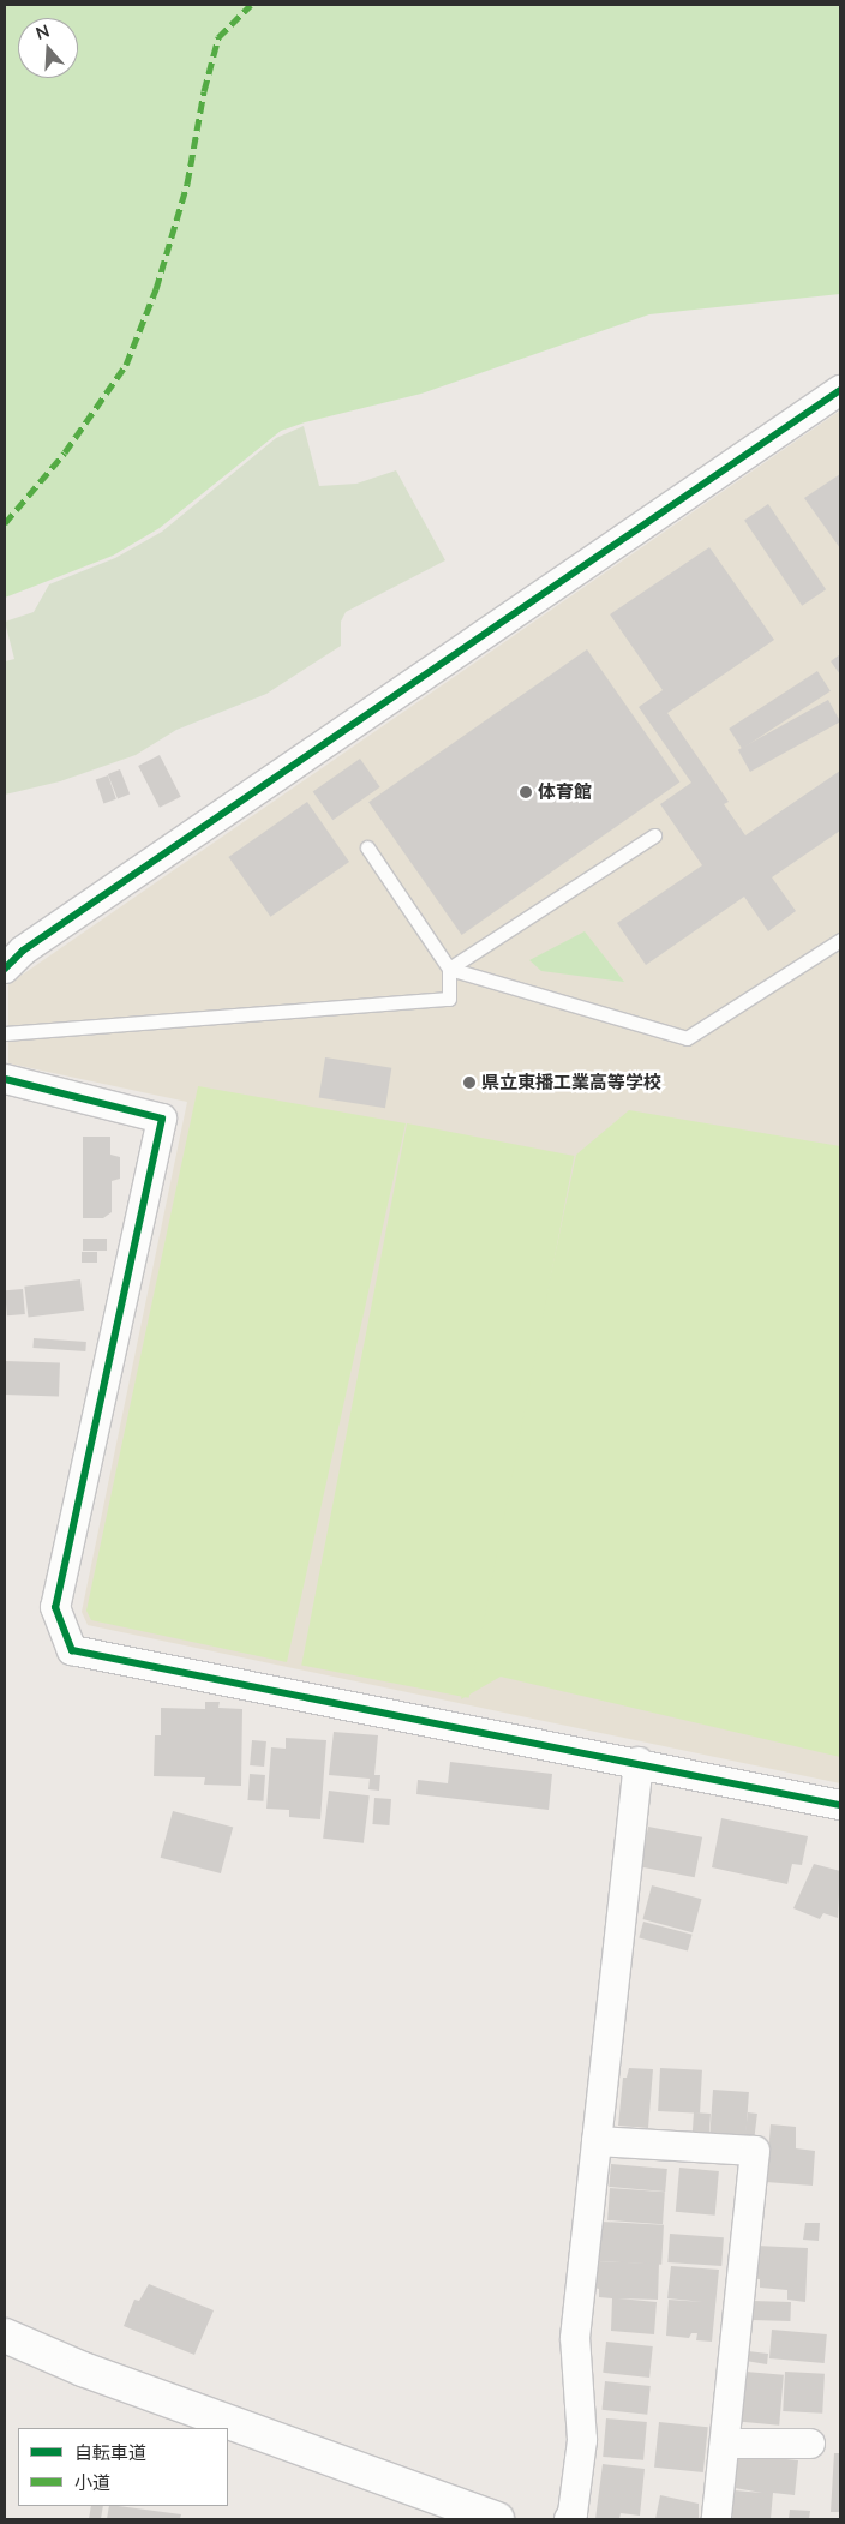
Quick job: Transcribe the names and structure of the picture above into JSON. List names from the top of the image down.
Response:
{
  "places": ["体育館", "県立東播工業高等学校"],
  "legend": ["自転車道", "小道"],
  "north": "top"
}
